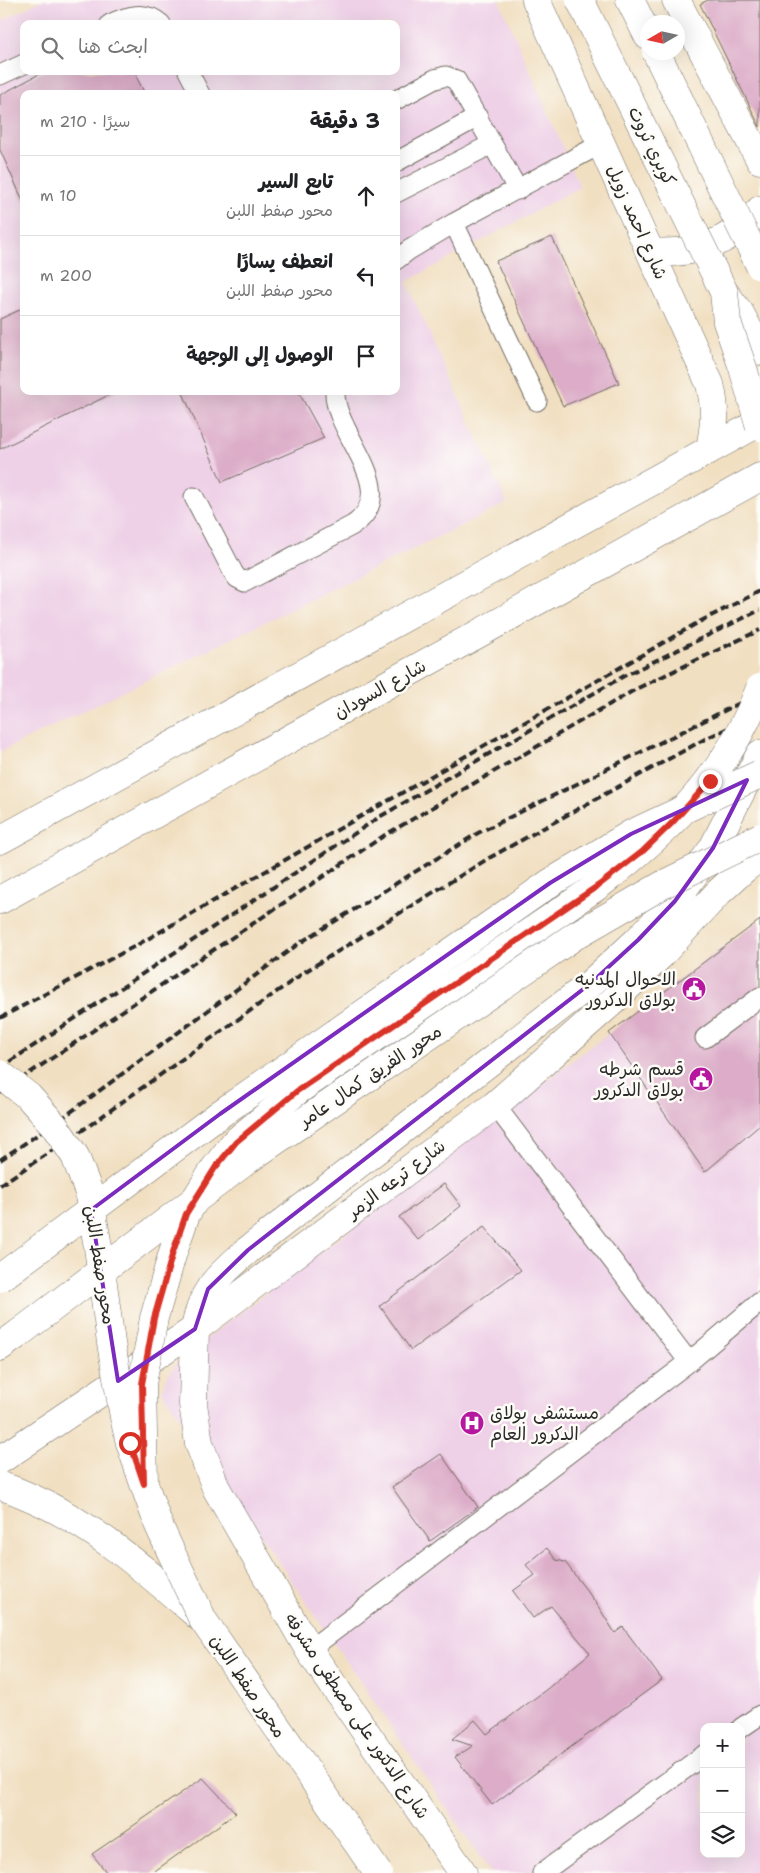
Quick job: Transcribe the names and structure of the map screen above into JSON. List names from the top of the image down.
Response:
{
  "streets": {
    "main road": [
      "كوبري ثروت",
      "شارع احمد زويل",
      "شارع السودان",
      "محور الفريق كمال عامر",
      "شارع ترعه الزمر",
      "محور صفط اللبن",
      "شارع الدكتور على مصطفى مشرفه"
    ]
  },
  "crossings": [
    ["شارع ترعه الزمر", "شارع الدكتور على مصطفى مشرفه"]
  ],
  "places": {
    "public building": ["الاحوال المدنيه بولاق الدكرور", "قسم شرطه بولاق الدكرور"],
    "hospital": ["مستشفى بولاق الدكرور العام"]
  },
  "north": "left",
  "page": {
    "search": "ابحث هنا",
    "heading": ["3 دقيقة", "سيرًا · 210 m"],
    "list": [
      ["تابع السير", "محور صفط اللبن", "10 m"],
      ["انعطف يسارًا", "محور صفط اللبن", "200 m"],
      "الوصول إلى الوجهة"
    ],
    "map_buttons": ["+", "−"]
  }
}
